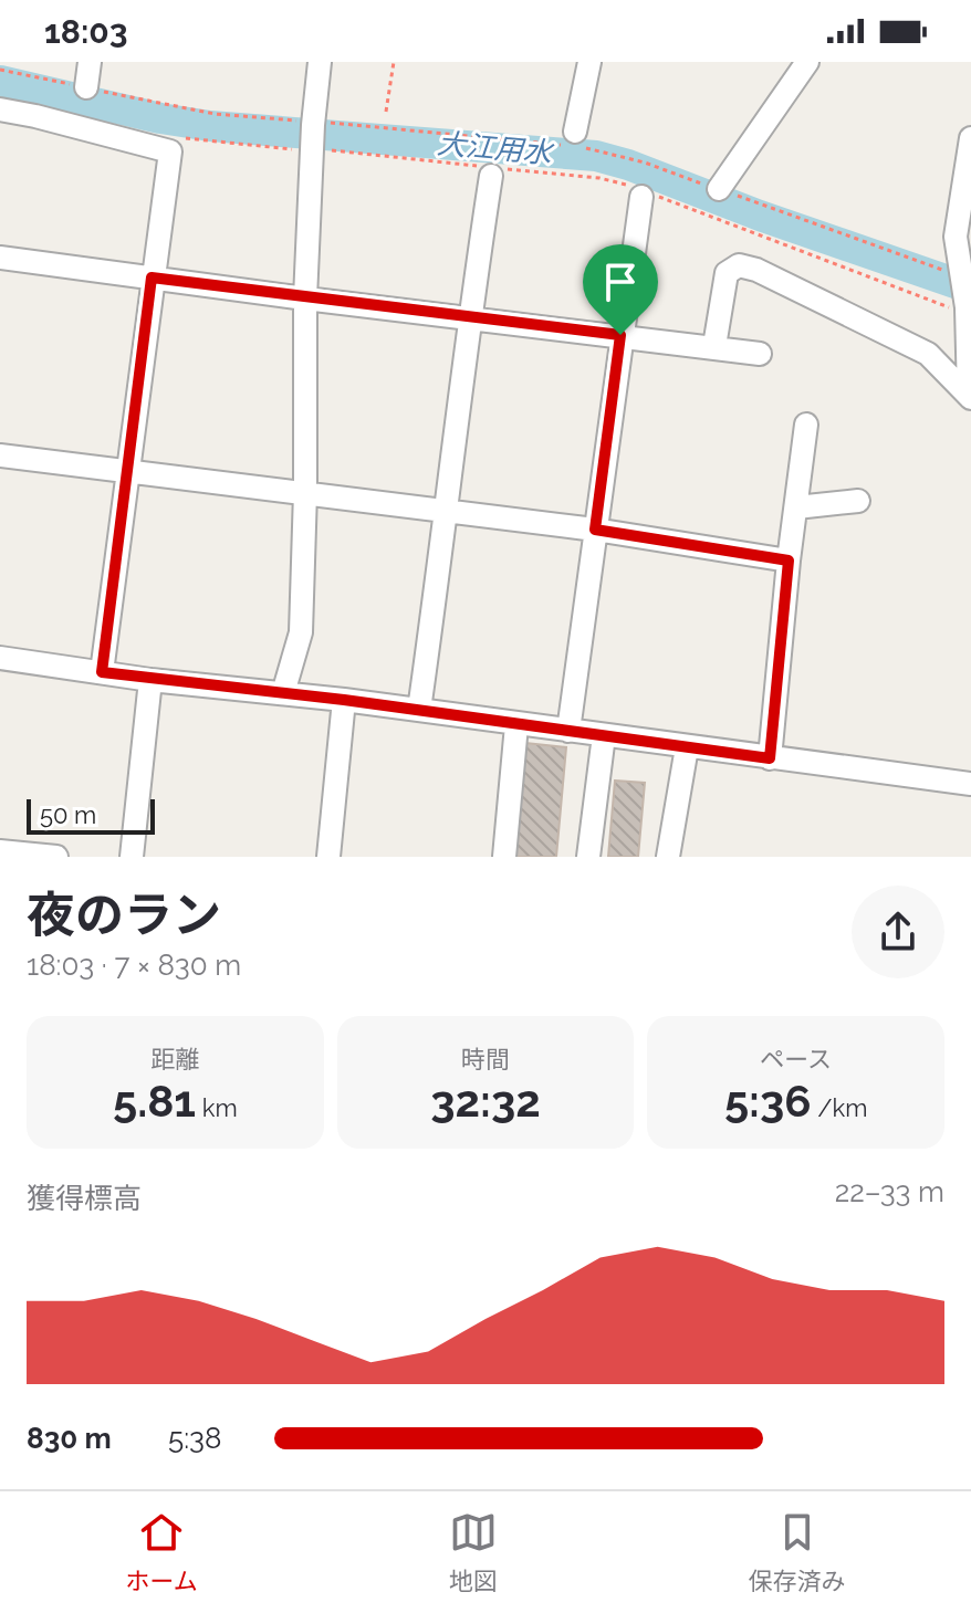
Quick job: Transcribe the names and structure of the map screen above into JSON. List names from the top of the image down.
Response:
{
  "water": ["大江用水"],
  "scale_bar": "50 m",
  "page": {
    "status": "18:03",
    "scale": "50 m",
    "heading": ["夜のラン", "18:03 · 7 × 830 m"],
    "stats": [
      ["距離", "5.81 km"],
      ["時間", "32:32"],
      ["ペース", "5:36 /km"]
    ],
    "chart": ["獲得標高", "22–33 m"],
    "list": [
      {
        "name": "830 m",
        "note": "5:38"
      }
    ],
    "tabs": ["ホーム", "地図", "保存済み"]
  }
}
